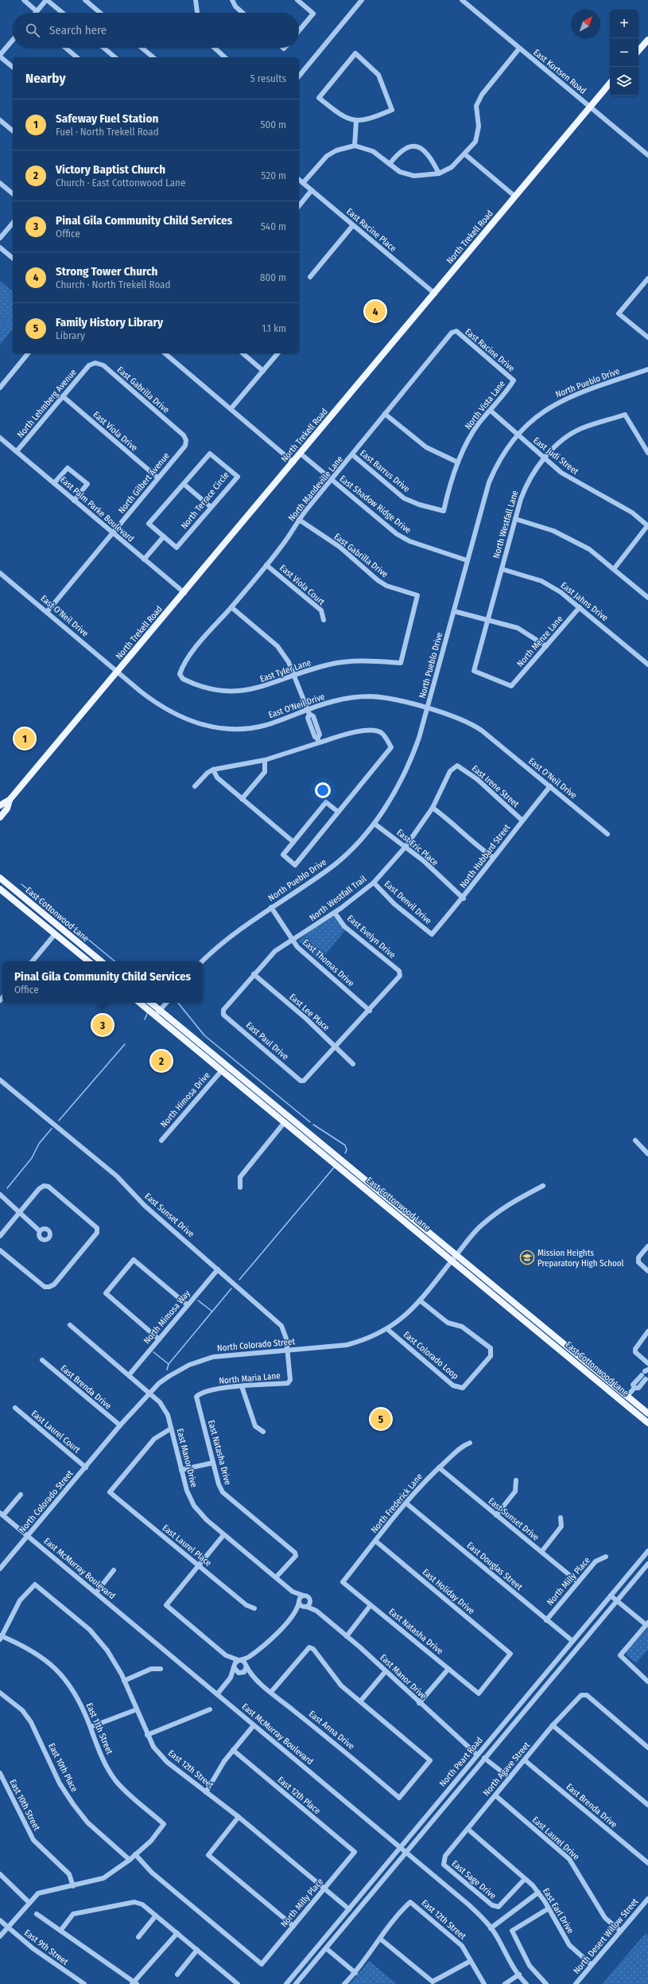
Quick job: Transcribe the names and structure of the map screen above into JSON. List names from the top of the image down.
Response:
{
  "streets": {
    "main road": ["North Trekell Road", "East Cottonwood Lane"],
    "street": [
      "East Kortsen Road",
      "East Racine Place",
      "East Racine Drive",
      "North Pueblo Drive",
      "East Gabrilla Drive",
      "North Lehmberg Avenue",
      "North Vista Lane",
      "East Viola Drive",
      "East Judi Street",
      "East Barrus Drive",
      "North Gilbert Avenue",
      "North Mandeville Lane",
      "North Terrace Circle",
      "East Shadow Ridge Drive",
      "East Palm Parke Boulevard",
      "North Westfall Lane",
      "East Viola Court",
      "East Jahns Drive",
      "East O'Neil Drive",
      "North Menze Lane",
      "East Tyler Lane",
      "East Irene Street",
      "East Eric Place",
      "North Hubbard Street",
      "North Westfall Trail",
      "East Denvil Drive",
      "East Evelyn Drive",
      "East Thomas Drive",
      "East Lee Place",
      "East Paul Drive",
      "North Himosa Drive",
      "East Sunset Drive",
      "North Mimosa Way",
      "North Colorado Street",
      "East Colorado Loop",
      "North Maria Lane",
      "East Brenda Drive",
      "East Laurel Court",
      "East Natasha Drive",
      "East Manor Drive",
      "North Frederick Lane",
      "East Laurel Place",
      "East Douglas Street",
      "East McMurray Boulevard",
      "North Milly Place",
      "East Holiday Drive",
      "East 11th Street",
      "East Anna Drive",
      "North Peart Road",
      "East 10th Place",
      "East 12th Street",
      "North Agave Street",
      "East 12th Place",
      "East 10th Street",
      "East Laurel Drive",
      "East Sage Drive",
      "East Earl Drive",
      "North Desert Willow Street",
      "East 9th Street"
    ]
  },
  "crossings": [
    ["East Kortsen Road", "North Trekell Road"],
    ["East Racine Place", "North Trekell Road"],
    ["North Trekell Road", "East Shadow Ridge Drive"],
    ["North Trekell Road", "East Palm Parke Boulevard"],
    ["North Trekell Road", "East O'Neil Drive"],
    ["East Racine Drive", "North Vista Lane"],
    ["East Racine Drive", "North Mandeville Lane"],
    ["North Pueblo Drive", "East Judi Street"],
    ["North Pueblo Drive", "East Shadow Ridge Drive"],
    ["North Pueblo Drive", "East O'Neil Drive"],
    ["North Pueblo Drive", "East Eric Place"],
    ["North Pueblo Drive", "East Thomas Drive"],
    ["East Gabrilla Drive", "North Lehmberg Avenue"],
    ["East Gabrilla Drive", "North Gilbert Avenue"],
    ["East Gabrilla Drive", "North Mandeville Lane"],
    ["East Gabrilla Drive", "East Tyler Lane"],
    ["North Lehmberg Avenue", "East Viola Drive"],
    ["North Lehmberg Avenue", "East Palm Parke Boulevard"],
    ["North Vista Lane", "East Judi Street"],
    ["North Vista Lane", "East Barrus Drive"],
    ["East Viola Drive", "North Gilbert Avenue"],
    ["East Judi Street", "North Westfall Lane"],
    ["East Barrus Drive", "North Mandeville Lane"],
    ["North Gilbert Avenue", "East Palm Parke Boulevard"],
    ["North Gilbert Avenue", "East O'Neil Drive"],
    ["North Mandeville Lane", "East Shadow Ridge Drive"],
    ["North Mandeville Lane", "East Viola Court"],
    ["North Mandeville Lane", "East Tyler Lane"],
    ["North Westfall Lane", "East Jahns Drive"],
    ["North Westfall Lane", "North Menze Lane"],
    ["East Jahns Drive", "North Menze Lane"],
    ["East O'Neil Drive", "North Hubbard Street"],
    ["East Irene Street", "North Hubbard Street"],
    ["East Irene Street", "North Westfall Trail"],
    ["East Eric Place", "North Hubbard Street"],
    ["East Eric Place", "North Westfall Trail"],
    ["North Hubbard Street", "East Denvil Drive"],
    ["North Westfall Trail", "East Denvil Drive"],
    ["North Westfall Trail", "East Evelyn Drive"],
    ["North Westfall Trail", "East Thomas Drive"],
    ["North Westfall Trail", "East Lee Place"],
    ["North Westfall Trail", "East Paul Drive"],
    ["East Cottonwood Lane", "North Himosa Drive"],
    ["East Cottonwood Lane", "North Colorado Street"],
    ["East Evelyn Drive", "East Thomas Drive"],
    ["East Lee Place", "East Paul Drive"],
    ["East Sunset Drive", "North Mimosa Way"],
    ["East Sunset Drive", "North Colorado Street"],
    ["East Sunset Drive", "North Maria Lane"],
    ["East Sunset Drive", "North Frederick Lane"],
    ["East Sunset Drive", "North Milly Place"],
    ["North Mimosa Way", "East Manor Drive"],
    ["North Colorado Street", "East Colorado Loop"],
    ["North Colorado Street", "East Brenda Drive"],
    ["North Colorado Street", "East Laurel Court"],
    ["North Colorado Street", "East Manor Drive"],
    ["North Colorado Street", "East McMurray Boulevard"],
    ["North Maria Lane", "East Natasha Drive"],
    ["East Brenda Drive", "North Agave Street"],
    ["East Natasha Drive", "East Manor Drive"],
    ["East Natasha Drive", "North Frederick Lane"],
    ["East Natasha Drive", "East Holiday Drive"],
    ["East Manor Drive", "East Laurel Place"],
    ["East Manor Drive", "North Peart Road"],
    ["North Frederick Lane", "East Douglas Street"],
    ["North Frederick Lane", "East Holiday Drive"],
    ["East Douglas Street", "North Milly Place"],
    ["East Douglas Street", "North Peart Road"],
    ["East McMurray Boulevard", "North Peart Road"],
    ["North Milly Place", "East 11th Street"],
    ["North Milly Place", "East 12th Street"],
    ["North Milly Place", "East 12th Place"],
    ["East 11th Street", "East 12th Street"],
    ["North Peart Road", "East 12th Street"],
    ["North Agave Street", "East Laurel Drive"],
    ["North Agave Street", "East Sage Drive"],
    ["North Agave Street", "East Earl Drive"],
    ["East Laurel Drive", "North Desert Willow Street"],
    ["East Sage Drive", "East Earl Drive"],
    ["East Earl Drive", "North Desert Willow Street"]
  ],
  "places": {
    "school or university": ["Mission Heights Preparatory High School"]
  },
  "north": "top right",
  "page": {
    "map_buttons": ["+", "−"],
    "search": "Search here",
    "heading": ["Nearby", "5 results"],
    "list": [
      {
        "mark": "1",
        "name": "Safeway Fuel Station",
        "note": "Fuel · North Trekell Road",
        "value": "500 m"
      },
      {
        "mark": "2",
        "name": "Victory Baptist Church",
        "note": "Church · East Cottonwood Lane",
        "value": "520 m"
      },
      {
        "mark": "3",
        "name": "Pinal Gila Community Child Services",
        "note": "Office",
        "value": "540 m"
      },
      {
        "mark": "4",
        "name": "Strong Tower Church",
        "note": "Church · North Trekell Road",
        "value": "800 m"
      },
      {
        "mark": "5",
        "name": "Family History Library",
        "note": "Library",
        "value": "1.1 km"
      }
    ],
    "pins": [
      "4",
      "1",
      "3",
      "2",
      "5"
    ],
    "popup": ["Pinal Gila Community Child Services", "Office"]
  }
}
